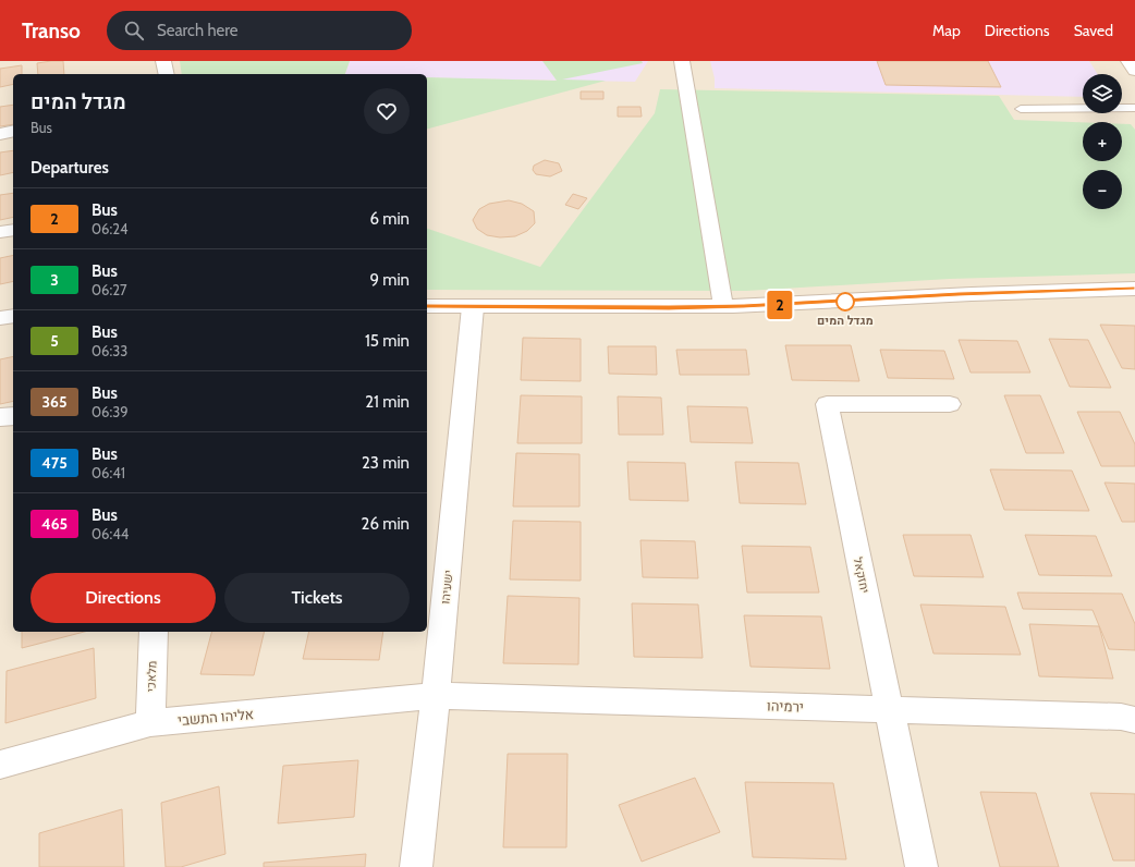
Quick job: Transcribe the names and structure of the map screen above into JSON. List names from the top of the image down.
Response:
{
  "streets": {
    "street": [
      "יחזקאל",
      "ישעיהו",
      "מלאכי",
      "ירמיהו",
      "אליהו התשבי"
    ]
  },
  "crossings": [
    ["יחזקאל", "ירמיהו"],
    ["ישעיהו", "ירמיהו"],
    ["ישעיהו", "אליהו התשבי"],
    ["מלאכי", "אליהו התשבי"],
    ["ירמיהו", "אליהו התשבי"]
  ],
  "places": ["מגדל המים"],
  "lines": ["bus line 2"],
  "page": {
    "header": "Transo",
    "search": "Search here",
    "nav": ["Map", "Directions", "Saved"],
    "on_map": "2",
    "map_buttons": ["+", "−"],
    "heading": [
      ["מגדל המים", "Bus"],
      "Departures"
    ],
    "list": [
      {
        "mark": "2",
        "name": "Bus",
        "note": "06:24",
        "value": "6 min"
      },
      {
        "mark": "3",
        "name": "Bus",
        "note": "06:27",
        "value": "9 min"
      },
      {
        "mark": "5",
        "name": "Bus",
        "note": "06:33",
        "value": "15 min"
      },
      {
        "mark": "365",
        "name": "Bus",
        "note": "06:39",
        "value": "21 min"
      },
      {
        "mark": "475",
        "name": "Bus",
        "note": "06:41",
        "value": "23 min"
      },
      {
        "mark": "465",
        "name": "Bus",
        "note": "06:44",
        "value": "26 min"
      }
    ],
    "buttons": ["Directions", "Tickets"]
  }
}
